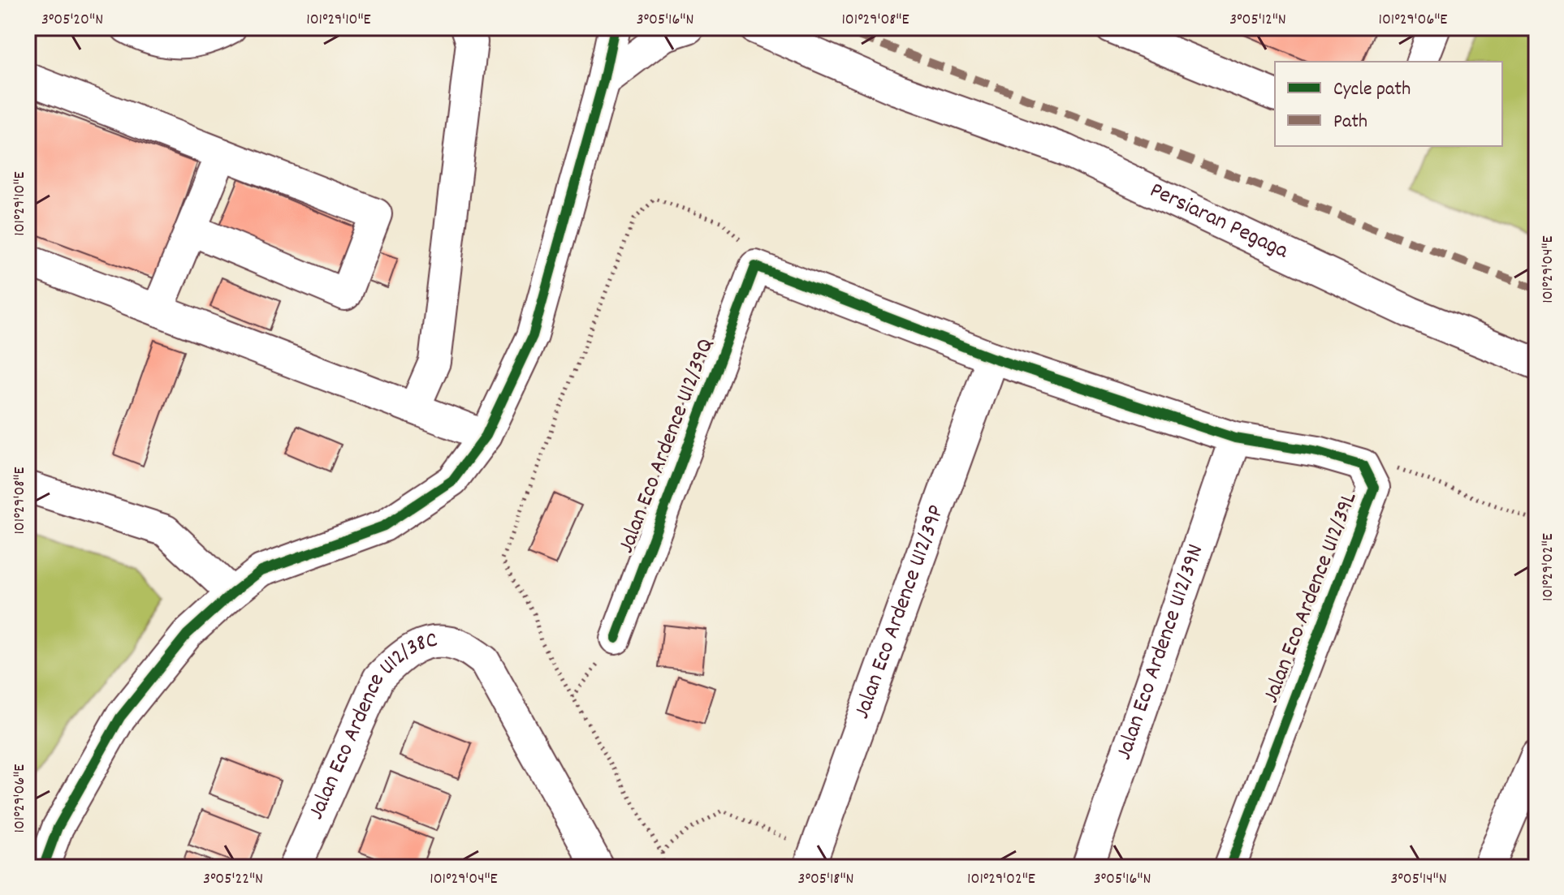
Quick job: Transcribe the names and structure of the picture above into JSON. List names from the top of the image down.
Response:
{
  "streets": {
    "street": [
      "Persiaran Pegaga",
      "Jalan Eco Ardence U12/39Q",
      "Jalan Eco Ardence U12/39L",
      "Jalan Eco Ardence U12/39P",
      "Jalan Eco Ardence U12/39N",
      "Jalan Eco Ardence U12/38C"
    ]
  },
  "crossings": [
    ["Jalan Eco Ardence U12/39Q", "Jalan Eco Ardence U12/39L"],
    ["Jalan Eco Ardence U12/39L", "Jalan Eco Ardence U12/39P"],
    ["Jalan Eco Ardence U12/39L", "Jalan Eco Ardence U12/39N"]
  ],
  "legend": ["Cycle path", "Path"],
  "coordinates": [
    "3°05'20\"N",
    "101°29'10\"E",
    "3°05'16\"N",
    "101°29'08\"E",
    "3°05'12\"N",
    "101°29'06\"E",
    "101°29'04\"E",
    "101°29'02\"E",
    "3°05'22\"N",
    "3°05'18\"N",
    "3°05'14\"N"
  ]
}
